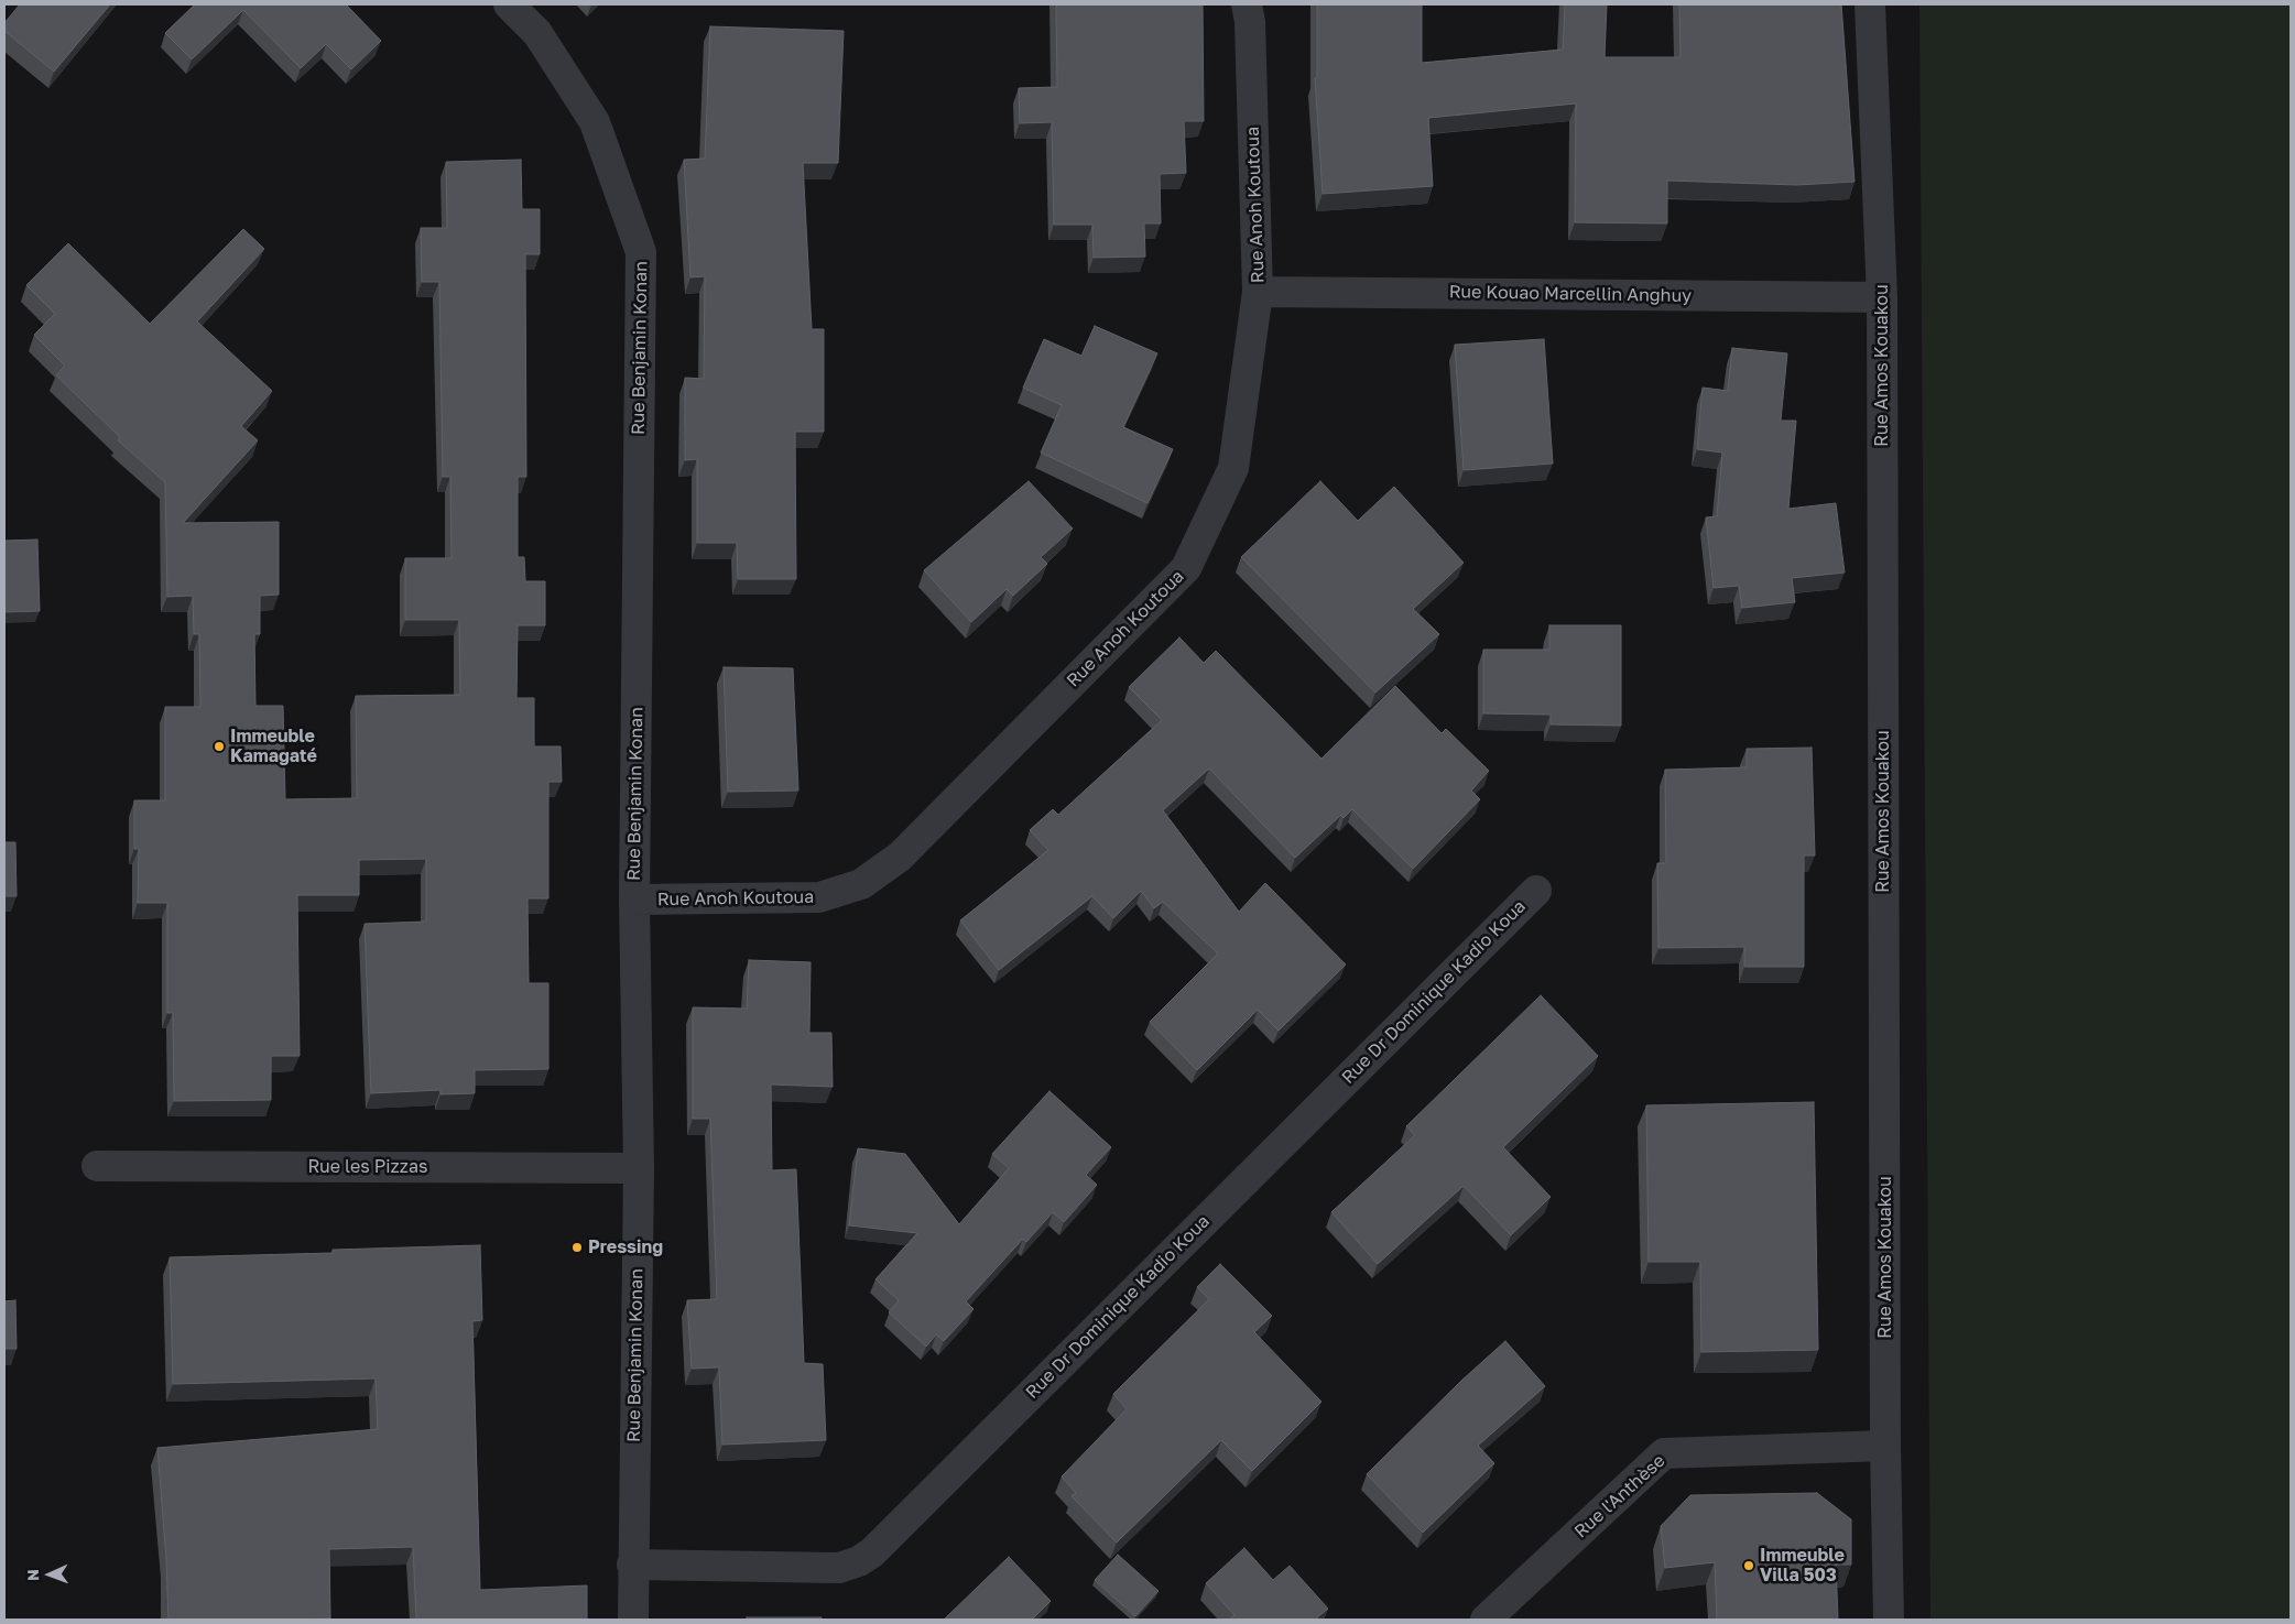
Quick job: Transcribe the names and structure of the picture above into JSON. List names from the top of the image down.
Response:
{
  "streets": {
    "street": [
      "Rue Anoh Koutoua",
      "Rue Kouao Marcellin Anghuy",
      "Rue Benjamin Konan",
      "Rue Amos Kouakou",
      "Rue Dr Dominique Kadio Koua",
      "Rue les Pizzas",
      "Rue l'Anthèse"
    ]
  },
  "crossings": [
    ["Rue Anoh Koutoua", "Rue Kouao Marcellin Anghuy"],
    ["Rue Anoh Koutoua", "Rue Benjamin Konan"],
    ["Rue Kouao Marcellin Anghuy", "Rue Amos Kouakou"],
    ["Rue Benjamin Konan", "Rue Dr Dominique Kadio Koua"],
    ["Rue Benjamin Konan", "Rue les Pizzas"],
    ["Rue Amos Kouakou", "Rue l'Anthèse"]
  ],
  "places": ["Immeuble Kamagaté", "Pressing", "Immeuble Villa 503"],
  "north": "left"
}
